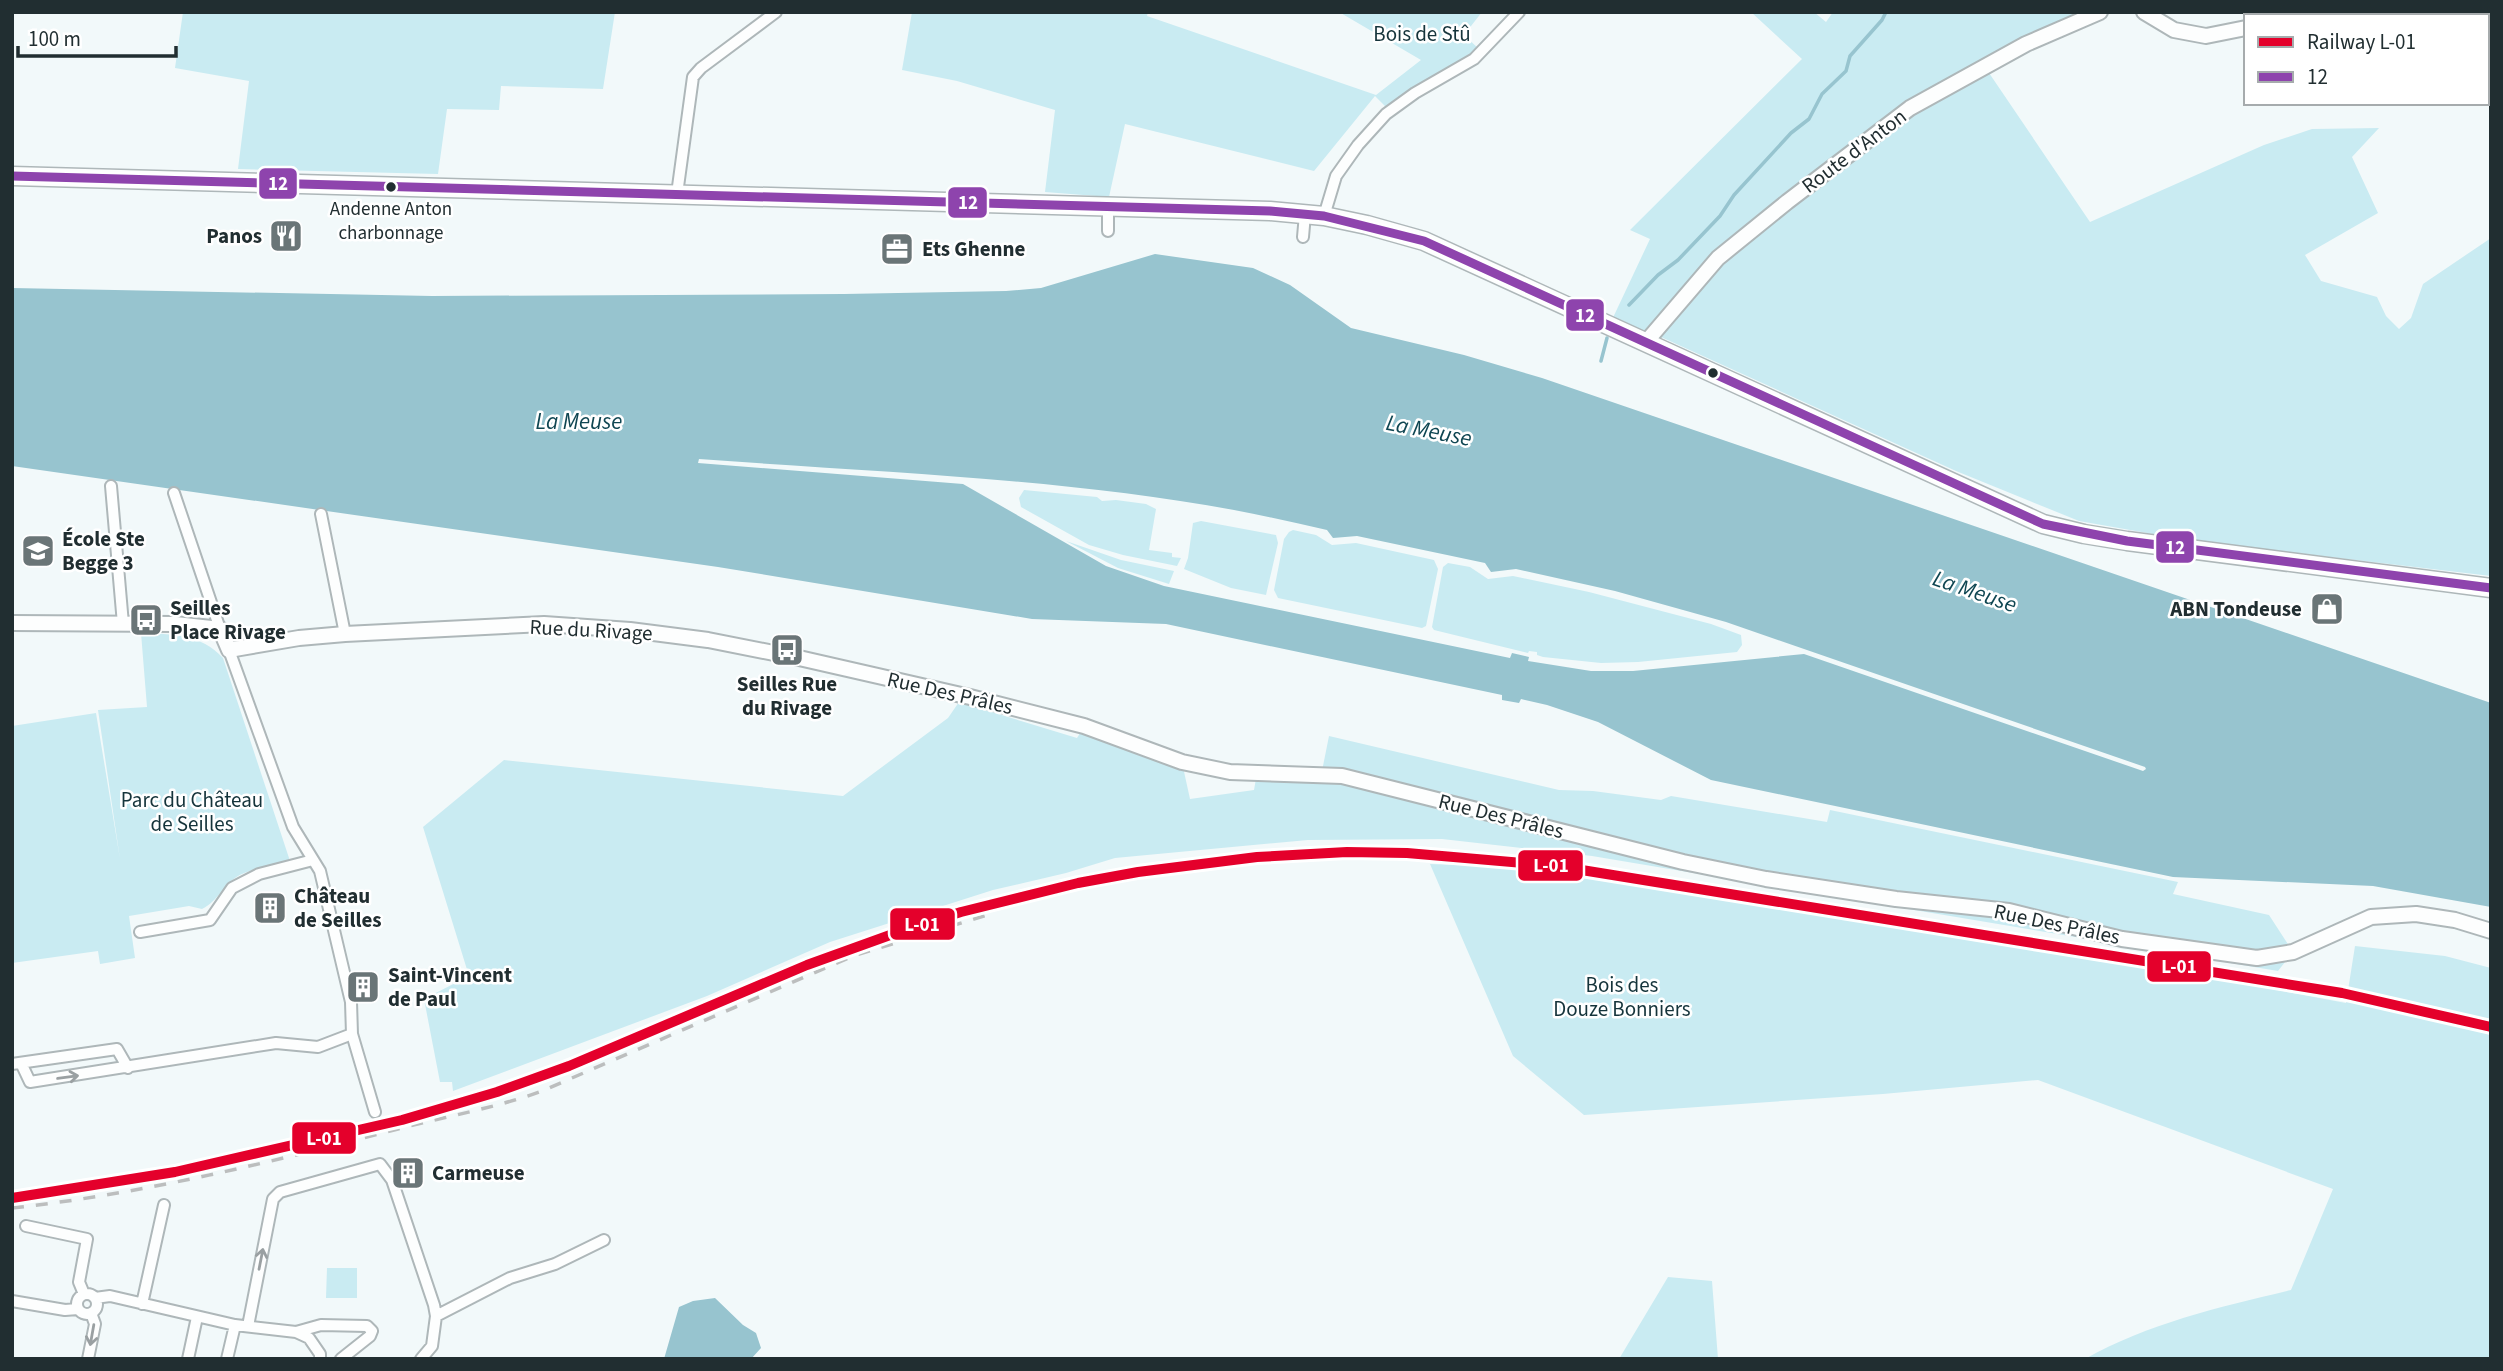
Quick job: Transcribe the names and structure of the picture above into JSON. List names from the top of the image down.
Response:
{
  "streets": {
    "street": ["Route d'Anton", "Rue du Rivage", "Rue Des Prâles"]
  },
  "crossings": [
    ["Rue du Rivage", "Rue Des Prâles"]
  ],
  "water": ["La Meuse"],
  "parks": ["Bois de Stû", "Parc du Château de Seilles", "Bois des Douze Bonniers"],
  "places": {
    "other": ["Andenne Anton charbonnage"],
    "restaurant": ["Panos"],
    "office": ["Ets Ghenne"],
    "school or university": ["École Ste Begge 3"],
    "shop": ["ABN Tondeuse"],
    "bus stop": ["Seilles Place Rivage", "Seilles Rue du Rivage"],
    "building": ["Château de Seilles", "Saint-Vincent de Paul", "Carmeuse"]
  },
  "lines": ["transit line 12", "rail line L-01"],
  "legend": ["Railway L-01", "12"],
  "scale_bar": "100 m"
}
